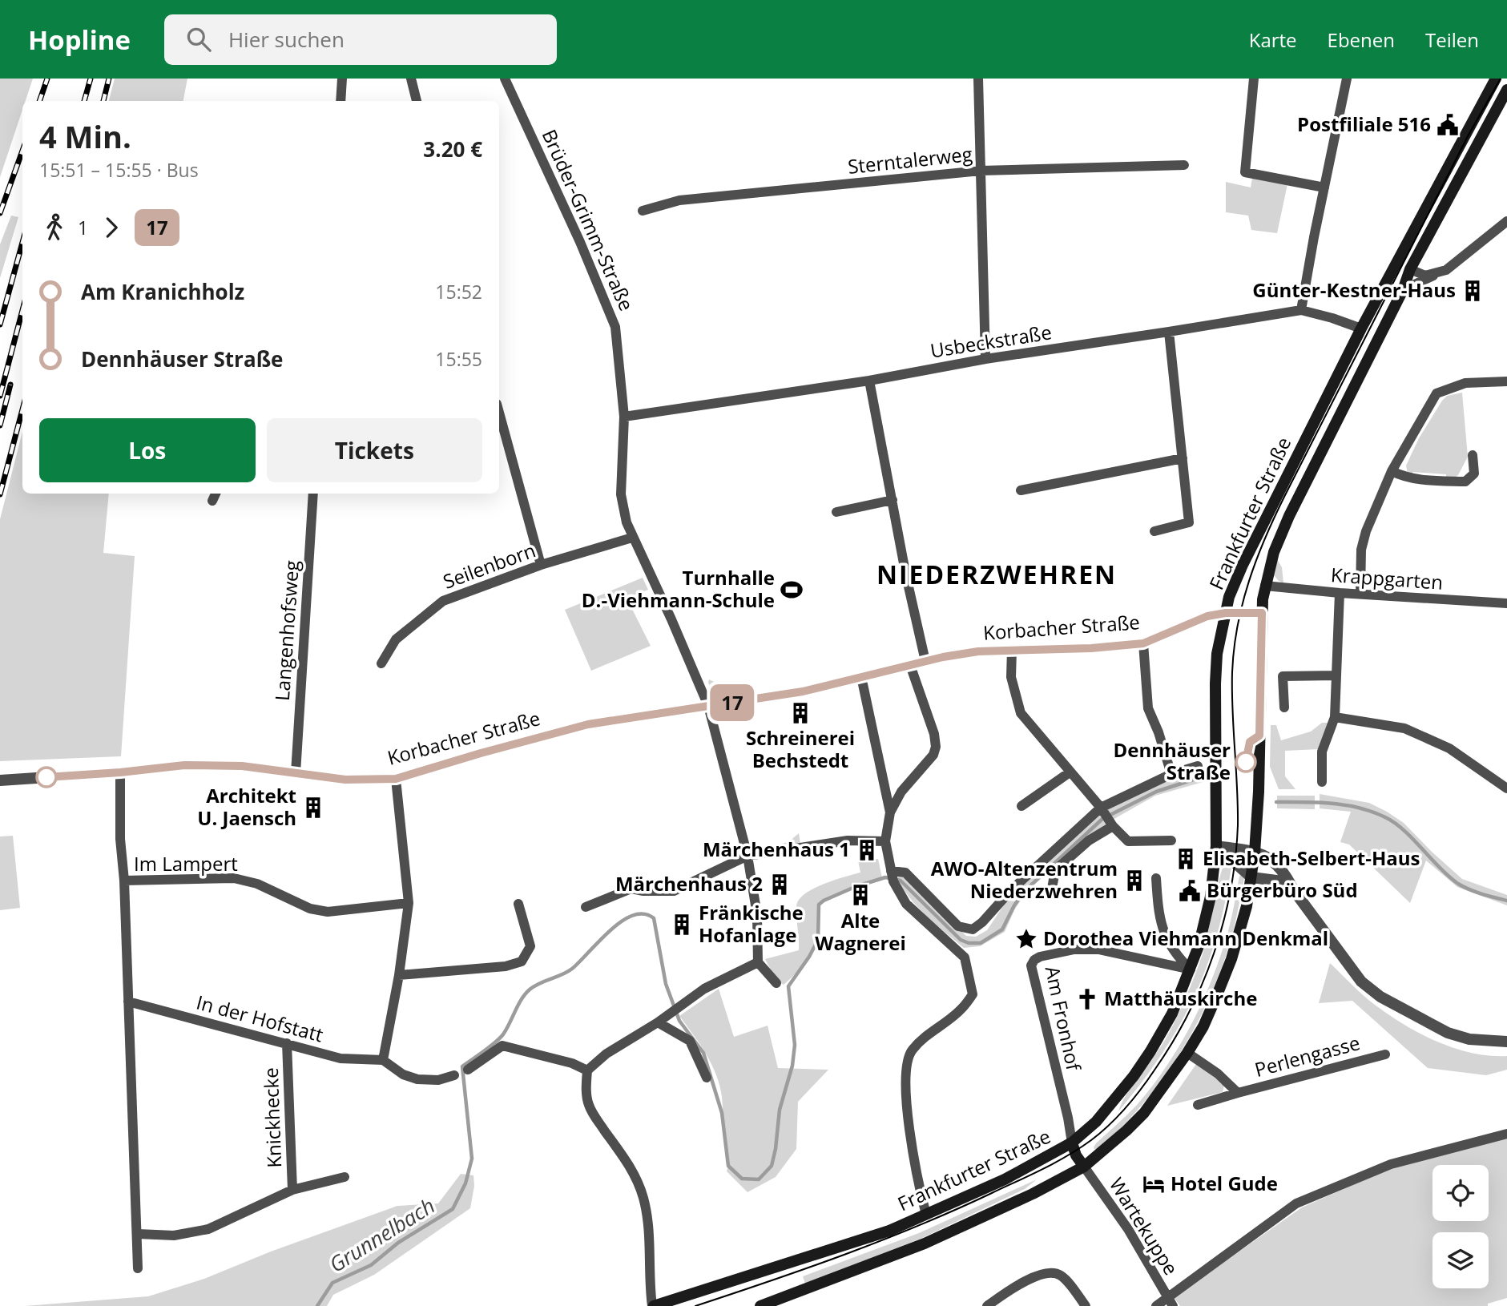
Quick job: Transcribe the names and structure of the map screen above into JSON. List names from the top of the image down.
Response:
{
  "streets": {
    "main road": ["Frankfurter Straße"],
    "street": [
      "Sterntalerweg",
      "Brüder-Grimm-Straße",
      "Usbeckstraße",
      "Seilenborn",
      "Krappgarten",
      "Korbacher Straße",
      "Langenhofsweg",
      "Im Lampert",
      "Am Fronhof",
      "In der Hofstatt",
      "Perlengasse",
      "Knickhecke",
      "Wartekuppe"
    ]
  },
  "crossings": [
    ["Brüder-Grimm-Straße", "Usbeckstraße"],
    ["Brüder-Grimm-Straße", "Seilenborn"],
    ["Brüder-Grimm-Straße", "Korbacher Straße"],
    ["Usbeckstraße", "Frankfurter Straße"],
    ["Frankfurter Straße", "Krappgarten"],
    ["Frankfurter Straße", "Korbacher Straße"],
    ["Frankfurter Straße", "Am Fronhof"],
    ["Frankfurter Straße", "Perlengasse"],
    ["Frankfurter Straße", "Wartekuppe"],
    ["Korbacher Straße", "Langenhofsweg"],
    ["In der Hofstatt", "Knickhecke"]
  ],
  "districts": ["NIEDERZWEHREN"],
  "water": ["Grunnelbach"],
  "places": {
    "public building": ["Postfiliale 516", "Bürgerbüro Süd"],
    "building": [
      "Günter-Kestner-Haus",
      "Schreinerei Bechstedt",
      "Architekt U. Jaensch",
      "Märchenhaus 1",
      "Elisabeth-Selbert-Haus",
      "AWO-Altenzentrum Niederzwehren",
      "Märchenhaus 2",
      "Alte Wagnerei",
      "Fränkische Hofanlage"
    ],
    "sports": ["Turnhalle D.-Viehmann-Schule"],
    "other": ["Dennhäuser Straße"],
    "place": ["Dorothea Viehmann Denkmal"],
    "church": ["Matthäuskirche"],
    "hotel": ["Hotel Gude"]
  },
  "lines": ["bus line 17"],
  "page": {
    "header": "Hopline",
    "search": "Hier suchen",
    "nav": ["Karte", "Ebenen", "Teilen"],
    "on_map": "17",
    "heading": ["4 Min.", "15:51 – 15:55 · Bus", "3.20 €"],
    "legs": ["1", "17"],
    "list": [
      {
        "name": "Am Kranichholz",
        "value": "15:52"
      },
      {
        "name": "Dennhäuser Straße",
        "value": "15:55"
      }
    ],
    "buttons": ["Los", "Tickets"]
  }
}
